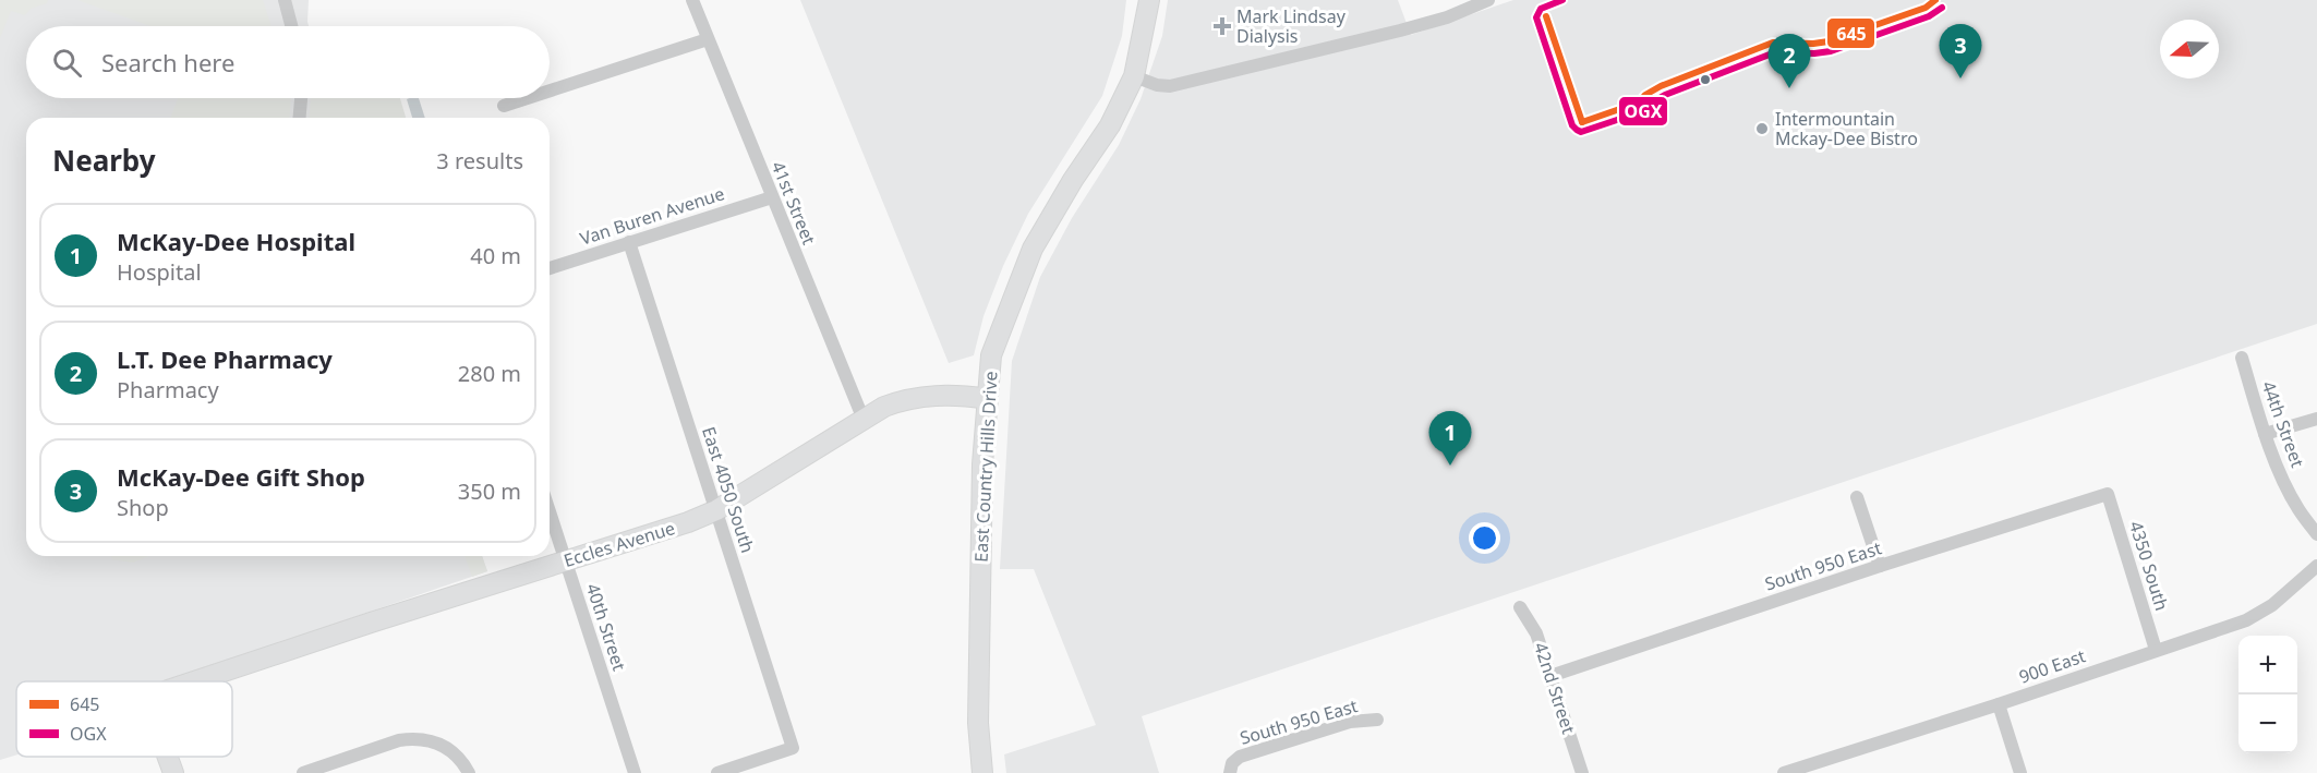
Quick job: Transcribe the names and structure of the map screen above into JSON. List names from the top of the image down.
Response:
{
  "streets": {
    "street": [
      "41st Street",
      "Van Buren Avenue",
      "44th Street",
      "East Country Hills Drive",
      "East 4050 South",
      "Eccles Avenue",
      "South 950 East",
      "4350 South",
      "40th Street",
      "900 East",
      "42nd Street"
    ]
  },
  "crossings": [
    ["41st Street", "Van Buren Avenue"],
    ["41st Street", "Eccles Avenue"],
    ["Van Buren Avenue", "East 4050 South"],
    ["East Country Hills Drive", "Eccles Avenue"],
    ["East 4050 South", "Eccles Avenue"],
    ["Eccles Avenue", "40th Street"],
    ["South 950 East", "4350 South"],
    ["South 950 East", "42nd Street"],
    ["4350 South", "900 East"]
  ],
  "places": {
    "health": ["Mark Lindsay Dialysis"],
    "other": ["Intermountain Mckay-Dee Bistro"]
  },
  "lines": ["transit line 645", "transit line OGX"],
  "legend": ["645", "OGX"],
  "north": "left",
  "page": {
    "pins": ["3", "2", "1"],
    "search": "Search here",
    "heading": ["Nearby", "3 results"],
    "list": [
      {
        "mark": "1",
        "name": "McKay-Dee Hospital",
        "note": "Hospital",
        "value": "40 m"
      },
      {
        "mark": "2",
        "name": "L.T. Dee Pharmacy",
        "note": "Pharmacy",
        "value": "280 m"
      },
      {
        "mark": "3",
        "name": "McKay-Dee Gift Shop",
        "note": "Shop",
        "value": "350 m"
      }
    ],
    "map_buttons": ["+", "−"]
  }
}
